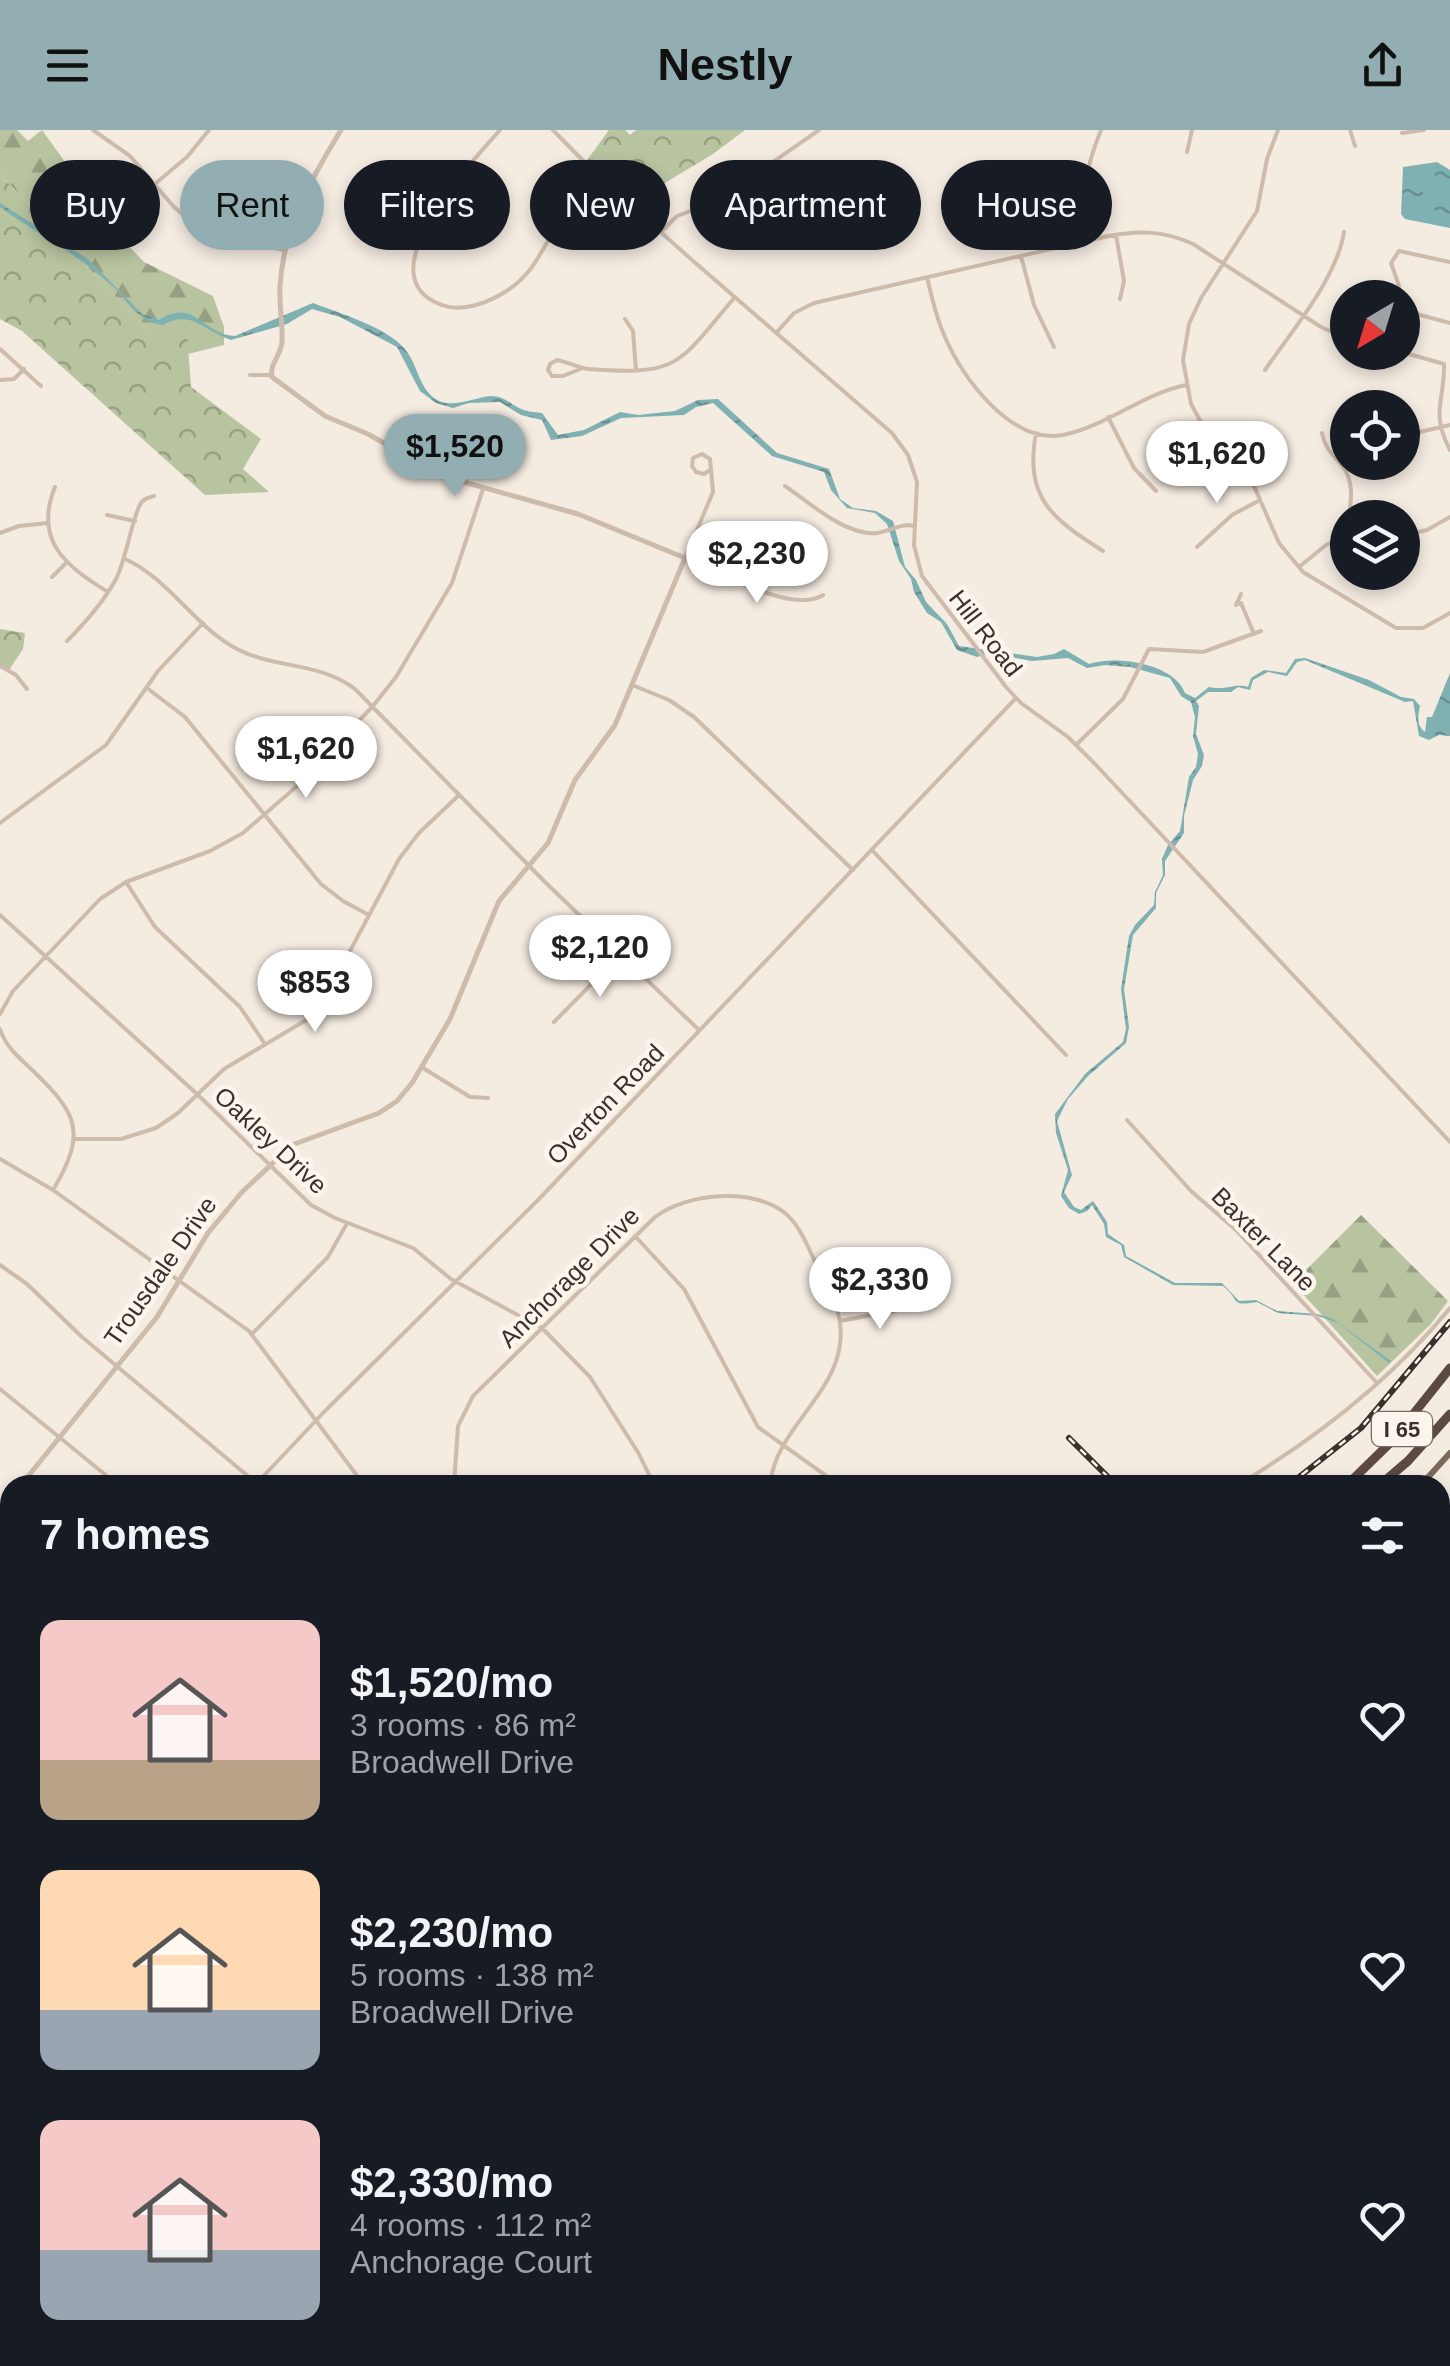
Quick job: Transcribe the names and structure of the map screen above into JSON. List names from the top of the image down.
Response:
{
  "streets": {
    "highway": ["I 65"],
    "street": [
      "Hill Road",
      "Overton Road",
      "Oakley Drive",
      "Baxter Lane",
      "Trousdale Drive",
      "Anchorage Drive"
    ]
  },
  "crossings": [
    ["Hill Road", "Overton Road"],
    ["Overton Road", "Oakley Drive"],
    ["Oakley Drive", "Trousdale Drive"],
    ["Oakley Drive", "Anchorage Drive"]
  ],
  "north": "bottom left",
  "page": {
    "header": "Nestly",
    "chip": [
      "Buy",
      "Rent",
      "Filters",
      "New",
      "Apartment",
      "House"
    ],
    "price": [
      "$1,520",
      "$1,620",
      "$2,230",
      "$1,620",
      "$2,120",
      "$853",
      "$2,330"
    ],
    "heading": "7 homes",
    "list": [
      {
        "name": "$1,520/mo",
        "note": "3 rooms · 86 m² · Broadwell Drive"
      },
      {
        "name": "$2,230/mo",
        "note": "5 rooms · 138 m² · Broadwell Drive"
      },
      {
        "name": "$2,330/mo",
        "note": "4 rooms · 112 m² · Anchorage Court"
      }
    ]
  }
}
